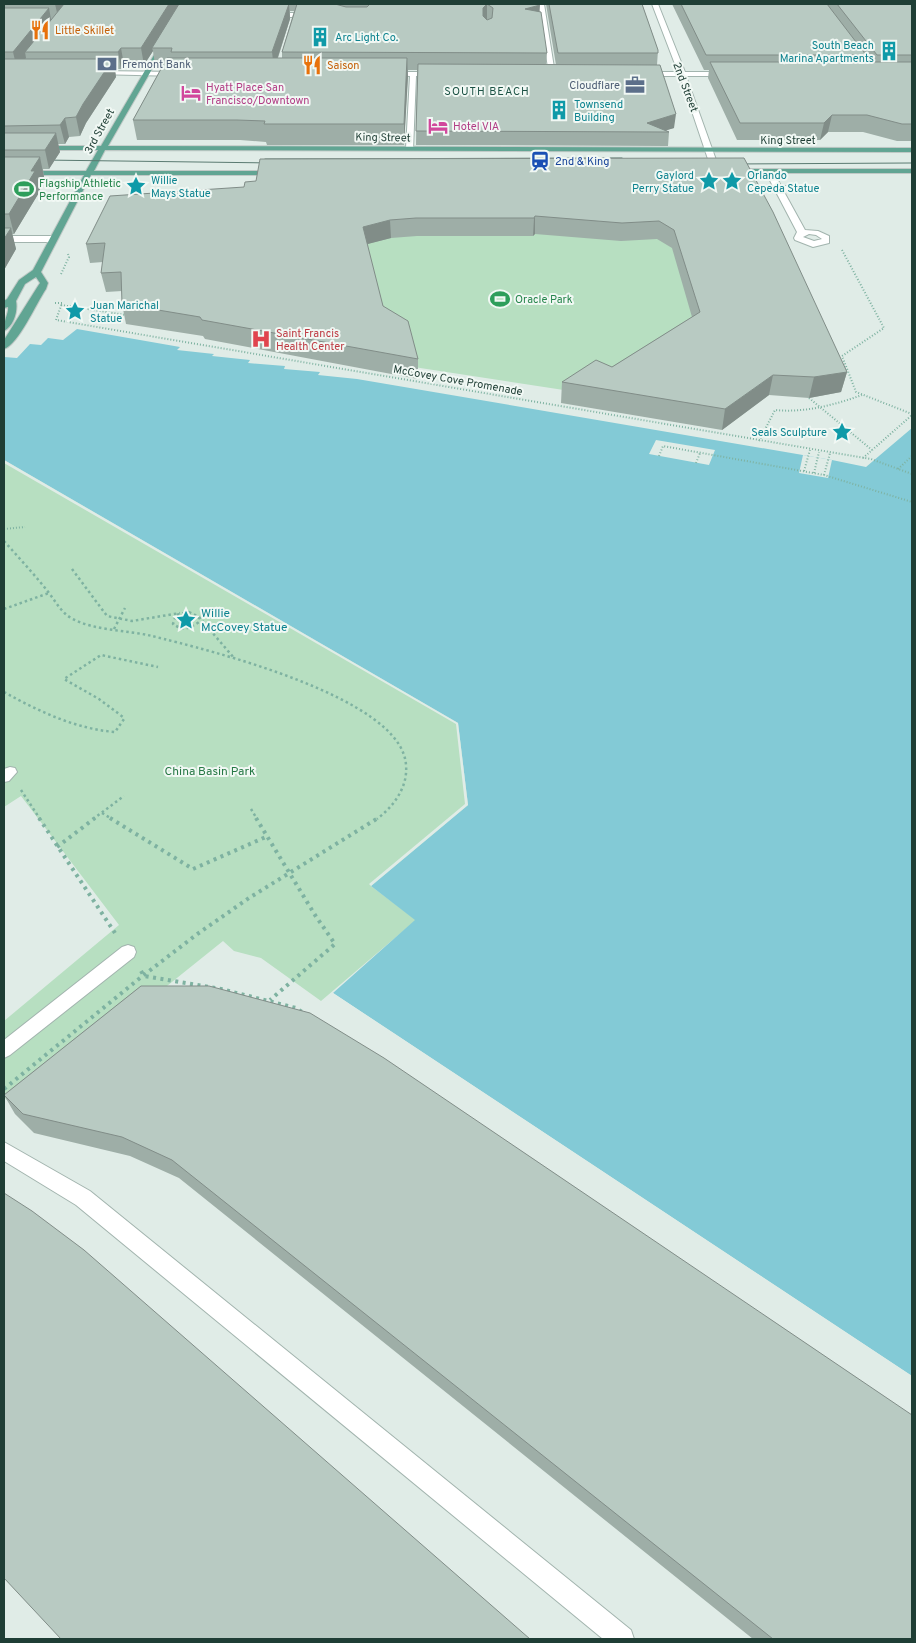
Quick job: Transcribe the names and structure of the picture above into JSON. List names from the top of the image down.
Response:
{
  "streets": {
    "main road": ["3rd Street", "King Street"],
    "street": ["2nd Street"],
    "path": ["McCovey Cove Promenade"]
  },
  "crossings": [
    ["2nd Street", "King Street"],
    ["3rd Street", "King Street"]
  ],
  "districts": ["SOUTH BEACH"],
  "parks": ["China Basin Park"],
  "places": {
    "restaurant": ["Little Skillet", "Saison"],
    "building": ["Arc Light Co.", "South Beach Marina Apartments", "Townsend Building"],
    "bank": ["Fremont Bank"],
    "office": ["Cloudflare"],
    "hotel": ["Hyatt Place San Francisco/Downtown", "Hotel VIA"],
    "station": ["2nd & King"],
    "place": [
      "Gaylord Perry Statue",
      "Orlando Cepeda Statue",
      "Willie Mays Statue",
      "Juan Marichal Statue",
      "Seals Sculpture",
      "Willie McCovey Statue"
    ],
    "sports": ["Flagship Athletic Performance", "Oracle Park"],
    "hospital": ["Saint Francis Health Center"]
  }
}
